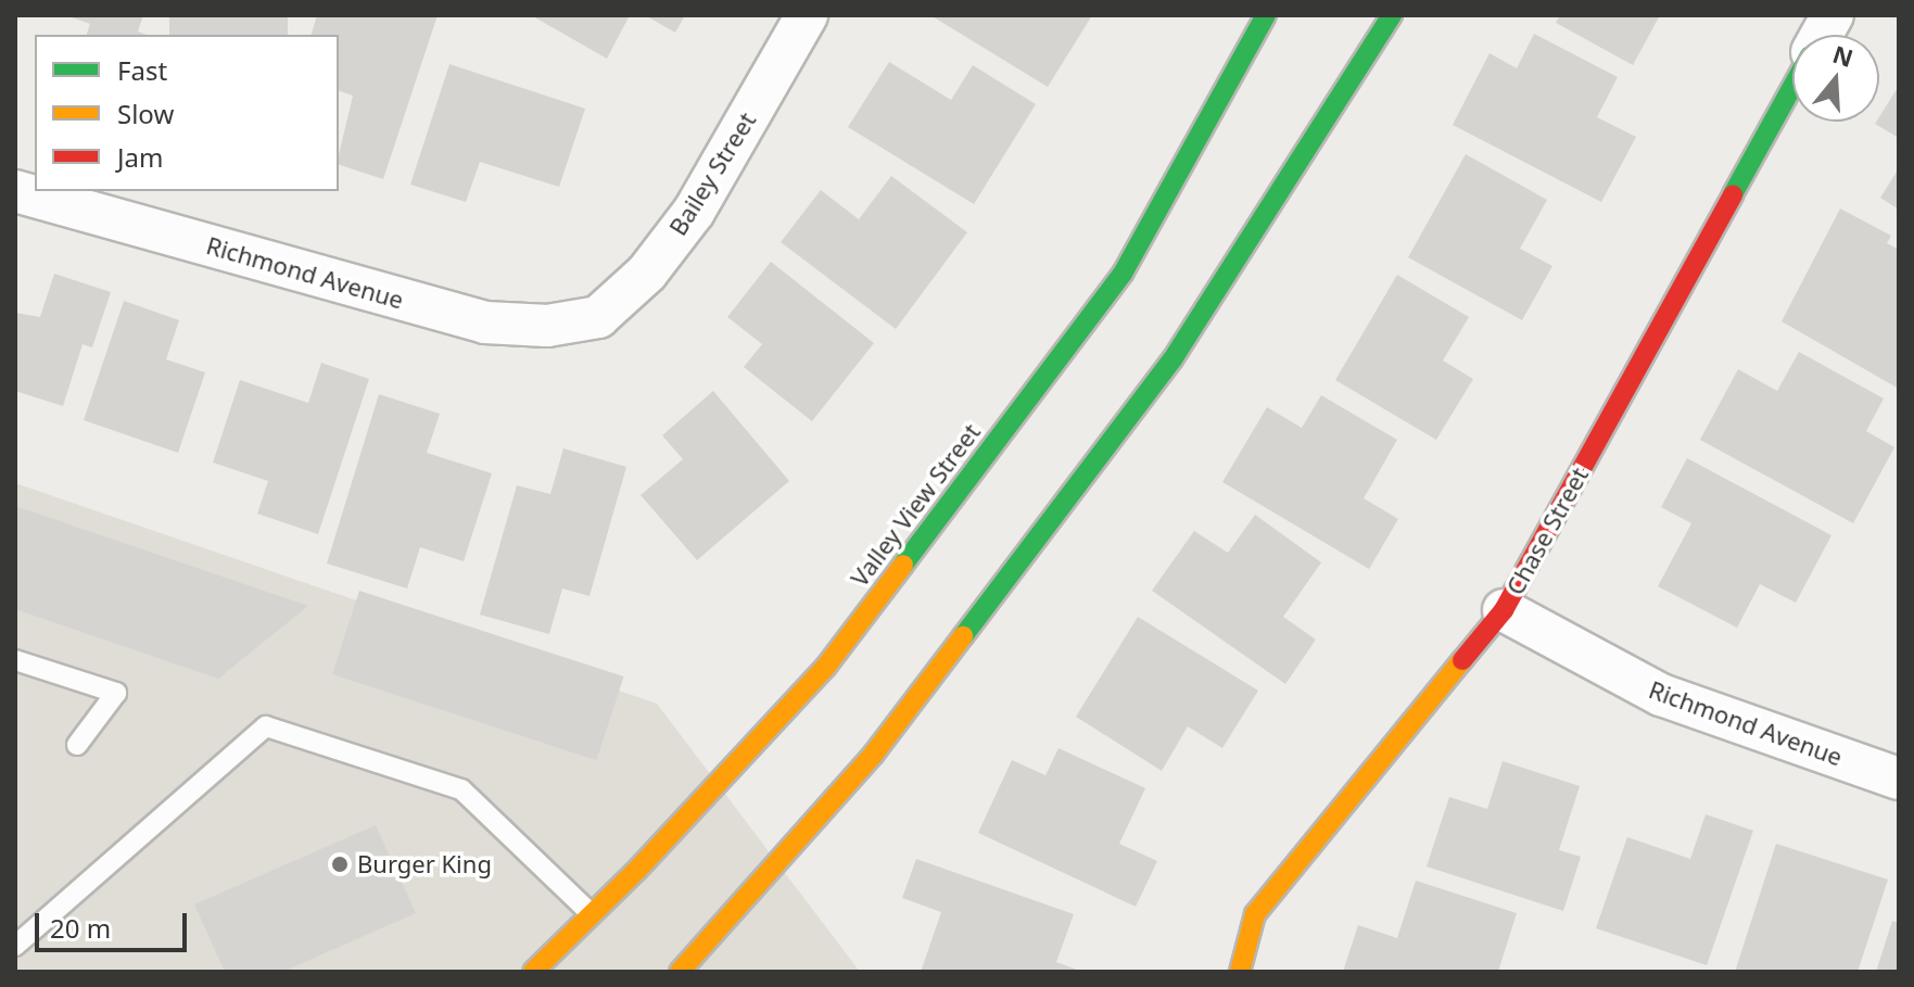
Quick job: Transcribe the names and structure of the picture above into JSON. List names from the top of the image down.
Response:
{
  "streets": {
    "main road": ["Valley View Street", "Chase Street"],
    "street": ["Bailey Street", "Richmond Avenue"]
  },
  "crossings": [
    ["Bailey Street", "Richmond Avenue"],
    ["Richmond Avenue", "Chase Street"]
  ],
  "places": ["Burger King"],
  "legend": ["Fast", "Slow", "Jam"],
  "scale_bar": "20 m",
  "north": "top"
}
